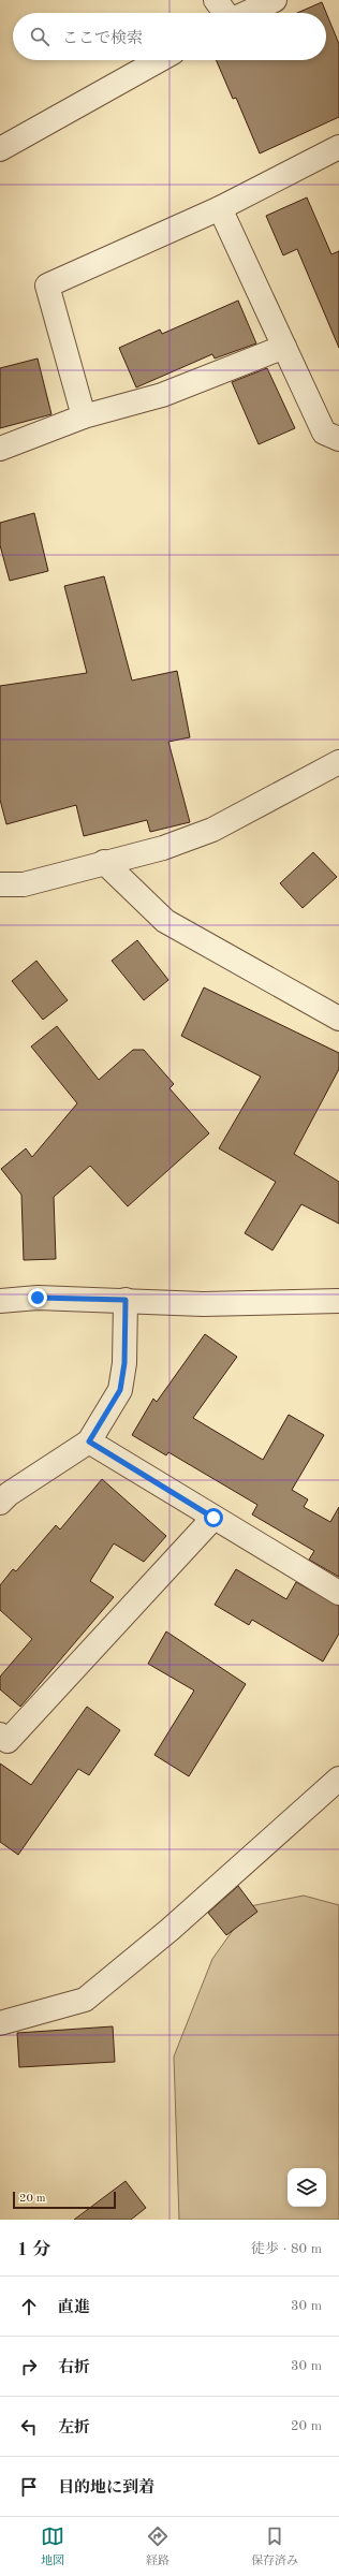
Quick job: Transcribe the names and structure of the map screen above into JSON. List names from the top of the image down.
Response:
{
  "scale_bar": "20 m",
  "page": {
    "search": "ここで検索",
    "scale": "20 m",
    "heading": ["1 分", "徒歩 · 80 m"],
    "list": [
      ["直進", "30 m"],
      ["右折", "30 m"],
      ["左折", "20 m"],
      "目的地に到着"
    ],
    "nav": ["地図", "経路", "保存済み"]
  }
}
